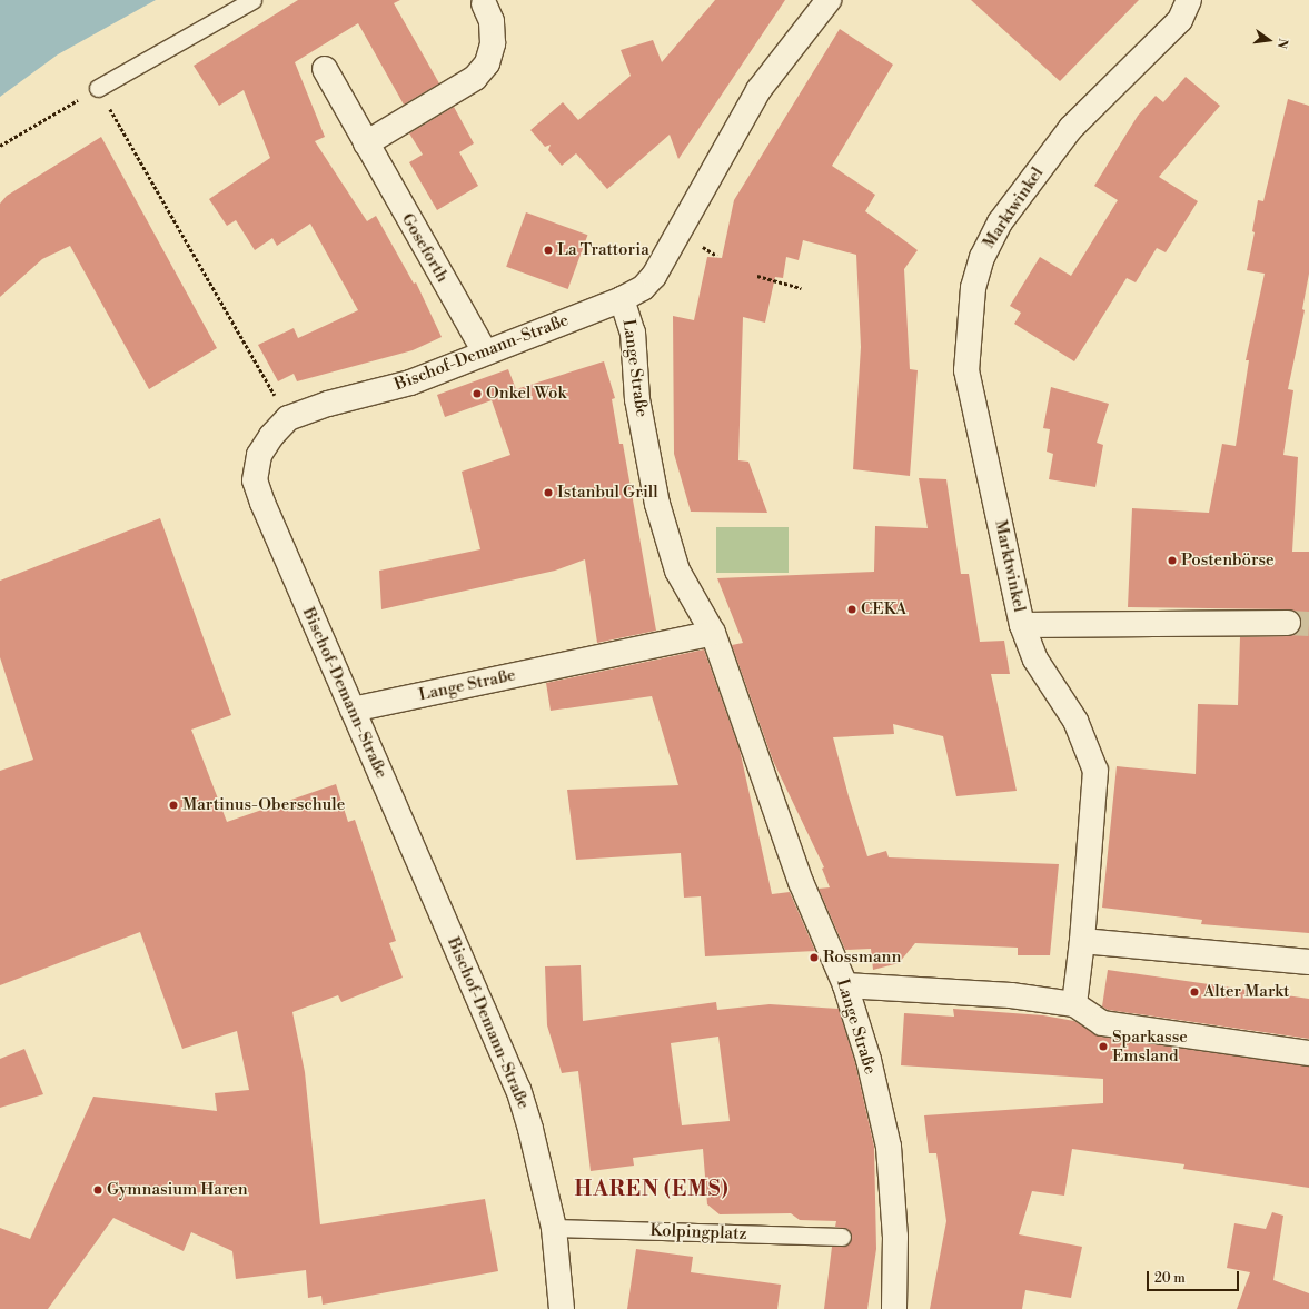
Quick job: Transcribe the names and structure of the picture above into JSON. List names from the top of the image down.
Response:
{
  "streets": {
    "street": [
      "Marktwinkel",
      "Goseforth",
      "Bischof-Demann-Straße",
      "Lange Straße"
    ],
    "lane": ["Kolpingplatz"]
  },
  "crossings": [
    ["Goseforth", "Bischof-Demann-Straße"],
    ["Bischof-Demann-Straße", "Lange Straße"],
    ["Bischof-Demann-Straße", "Kolpingplatz"]
  ],
  "districts": ["HAREN (EMS)"],
  "places": [
    "La Trattoria",
    "Onkel Wok",
    "Istanbul Grill",
    "Postenbörse",
    "CEKA",
    "Martinus-Oberschule",
    "Rossmann",
    "Alter Markt",
    "Sparkasse Emsland",
    "Gymnasium Haren"
  ],
  "scale_bar": "20 m",
  "north": "right"
}
